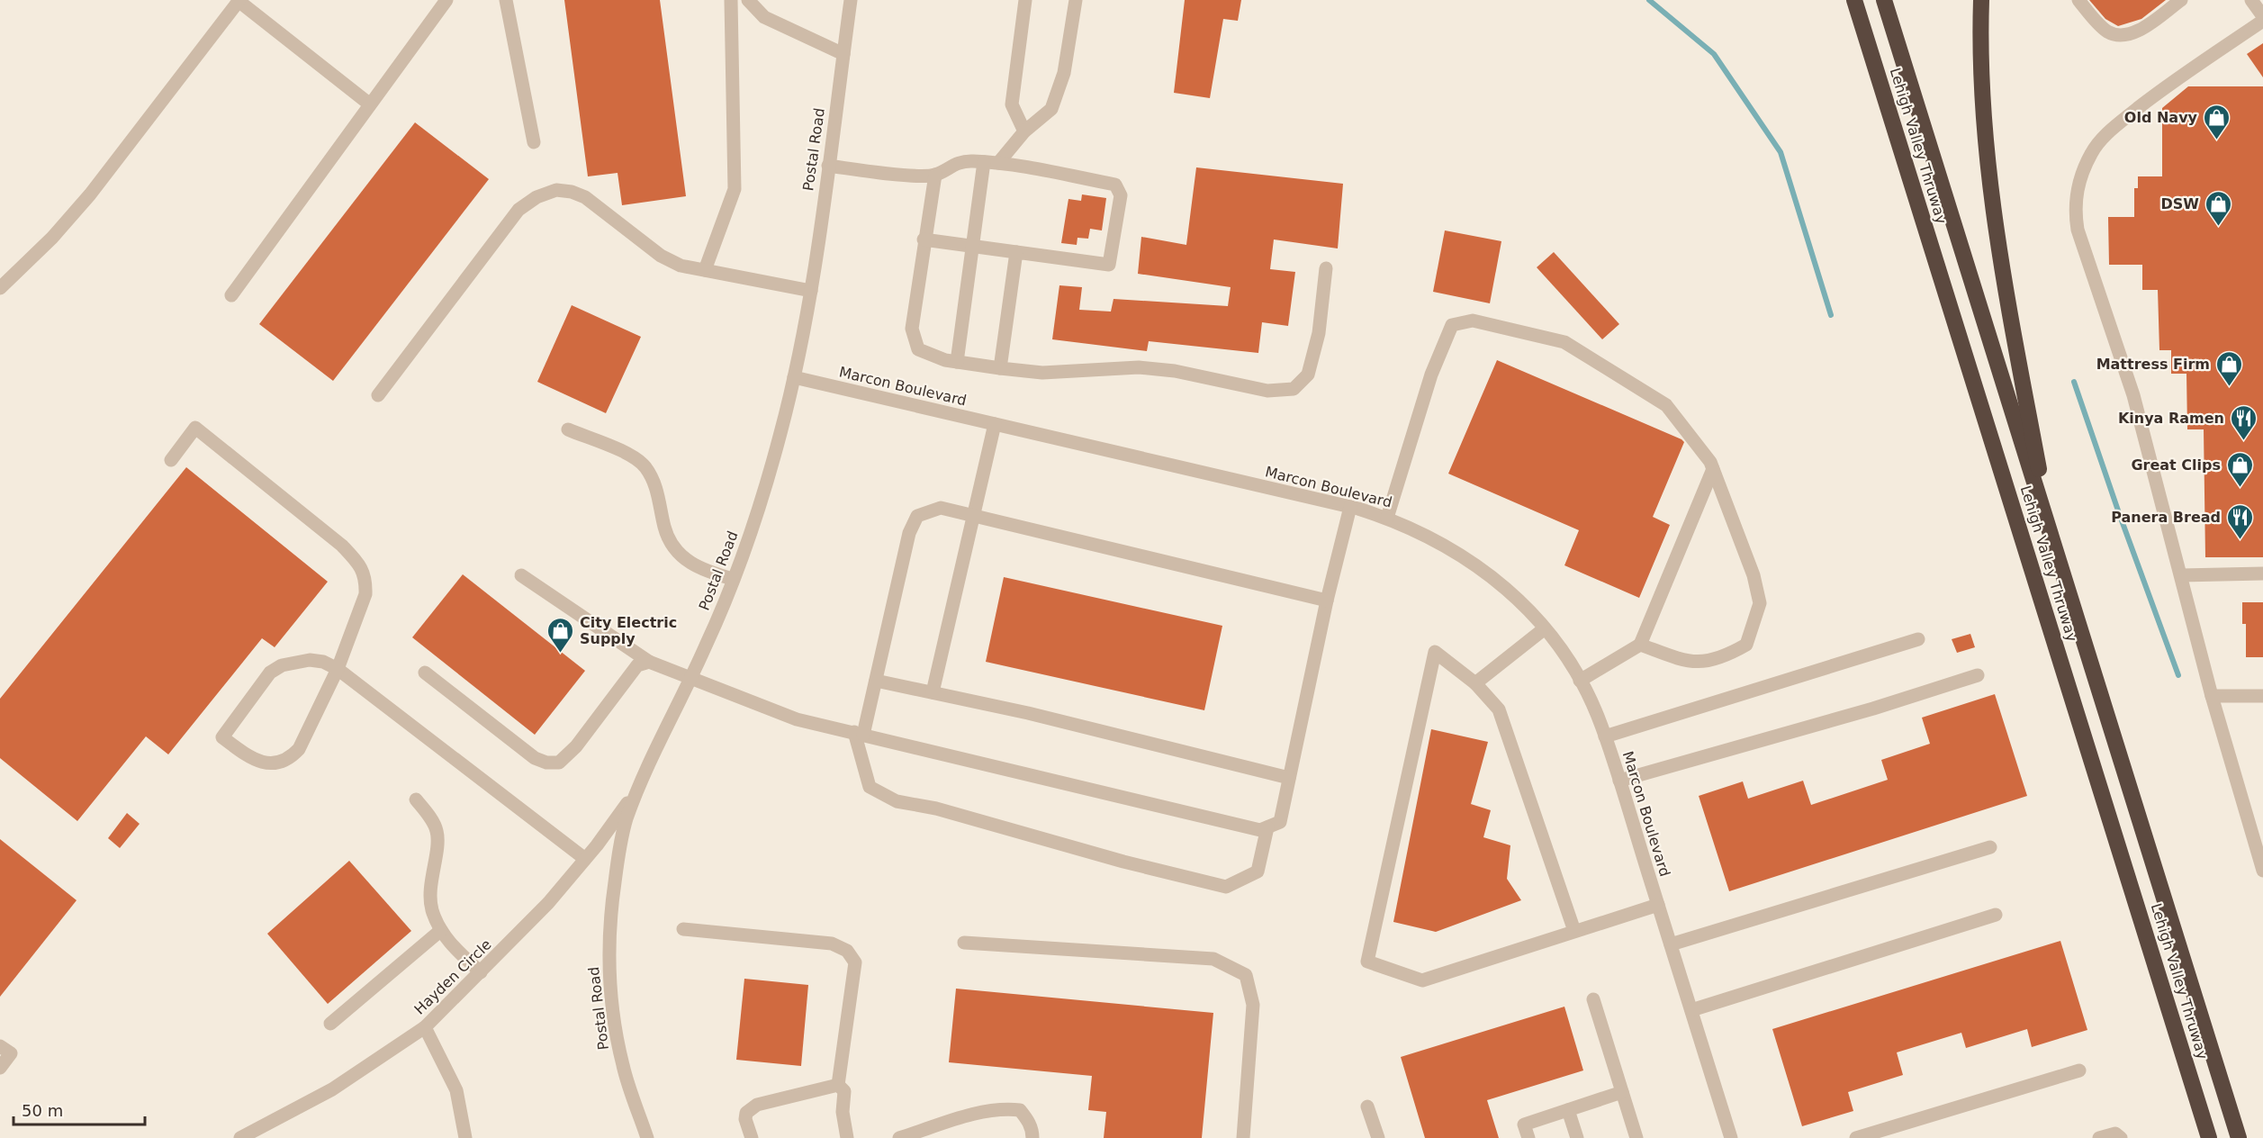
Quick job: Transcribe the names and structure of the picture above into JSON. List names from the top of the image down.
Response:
{
  "streets": {
    "highway": ["Lehigh Valley Thruway"],
    "street": ["Postal Road", "Marcon Boulevard", "Hayden Circle"]
  },
  "crossings": [
    ["Postal Road", "Marcon Boulevard"],
    ["Postal Road", "Hayden Circle"]
  ],
  "places": {
    "shop": [
      "Old Navy",
      "DSW",
      "Mattress Firm",
      "Great Clips",
      "City Electric Supply"
    ],
    "restaurant": ["Kinya Ramen", "Panera Bread"]
  },
  "scale_bar": "50 m"
}
